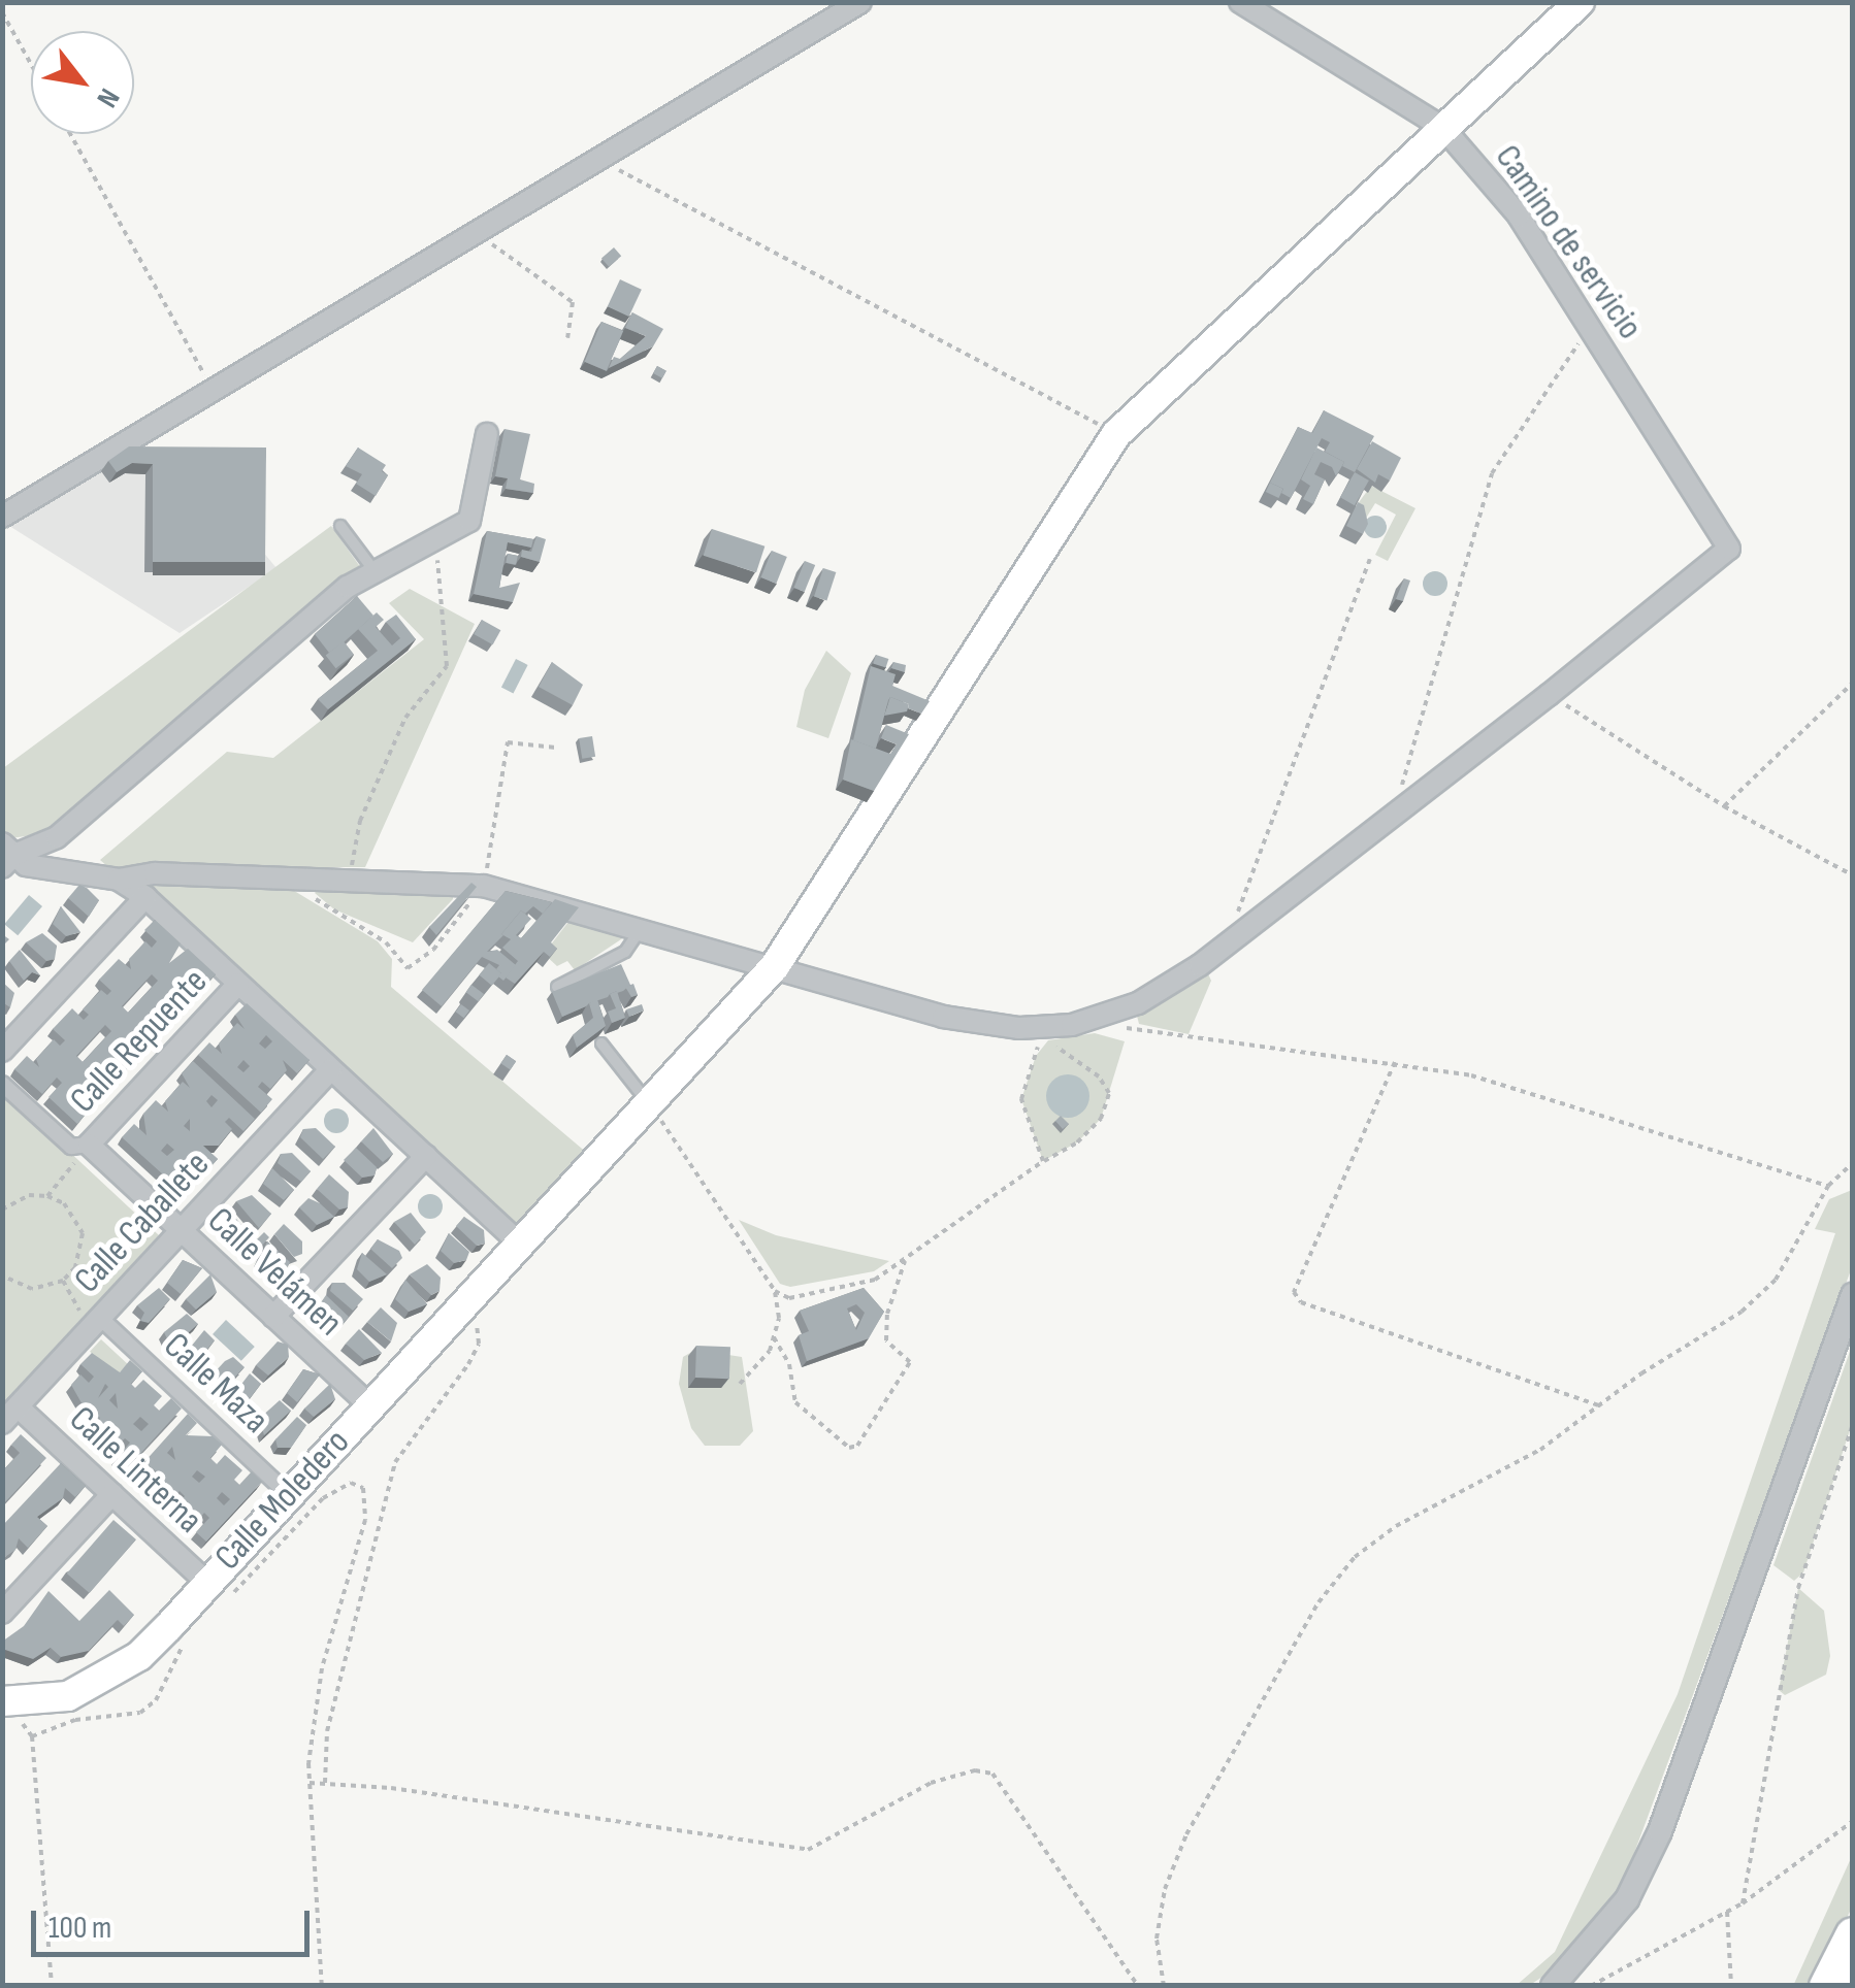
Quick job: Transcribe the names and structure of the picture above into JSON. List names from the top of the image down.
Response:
{
  "streets": {
    "main road": ["Calle Moledero"],
    "street": [
      "Camino de servicio",
      "Calle Repuente",
      "Calle Caballete",
      "Calle Velámen",
      "Calle Maza",
      "Calle Linterna"
    ]
  },
  "crossings": [
    ["Camino de servicio", "Calle Moledero"],
    ["Calle Repuente", "Calle Velámen"],
    ["Calle Caballete", "Calle Velámen"],
    ["Calle Caballete", "Calle Maza"],
    ["Calle Caballete", "Calle Linterna"],
    ["Calle Velámen", "Calle Moledero"],
    ["Calle Maza", "Calle Moledero"],
    ["Calle Linterna", "Calle Moledero"]
  ],
  "scale_bar": "100 m",
  "north": "bottom right"
}
